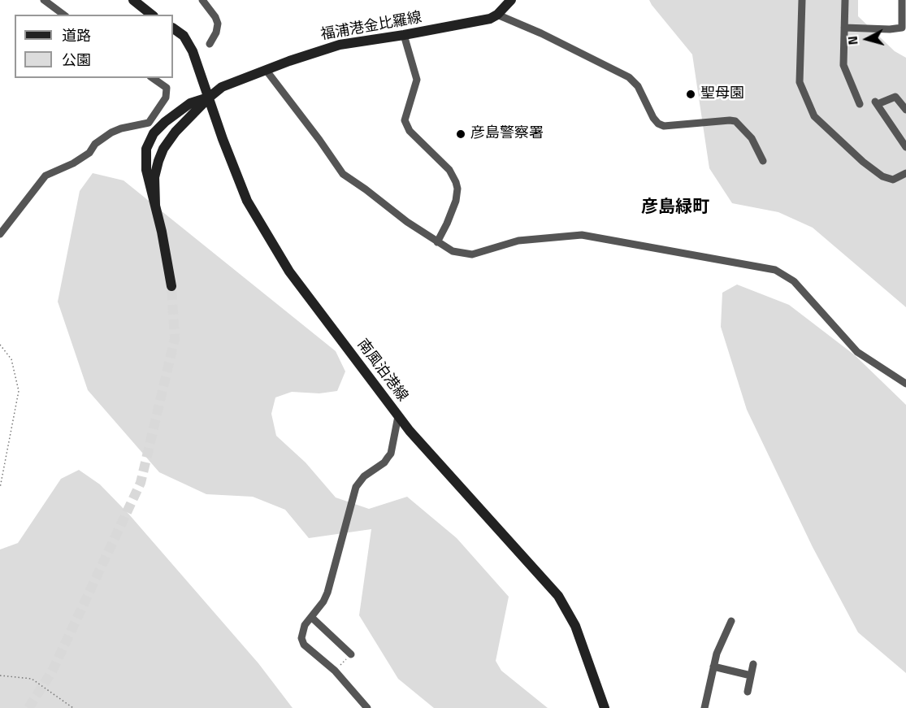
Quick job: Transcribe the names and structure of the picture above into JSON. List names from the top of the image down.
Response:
{
  "streets": {
    "main road": ["福浦港金比羅線", "南風泊港線"]
  },
  "crossings": [
    ["福浦港金比羅線", "南風泊港線"]
  ],
  "districts": ["彦島緑町"],
  "places": ["聖母園", "彦島警察署"],
  "legend": ["道路", "公園"],
  "north": "left"
}
